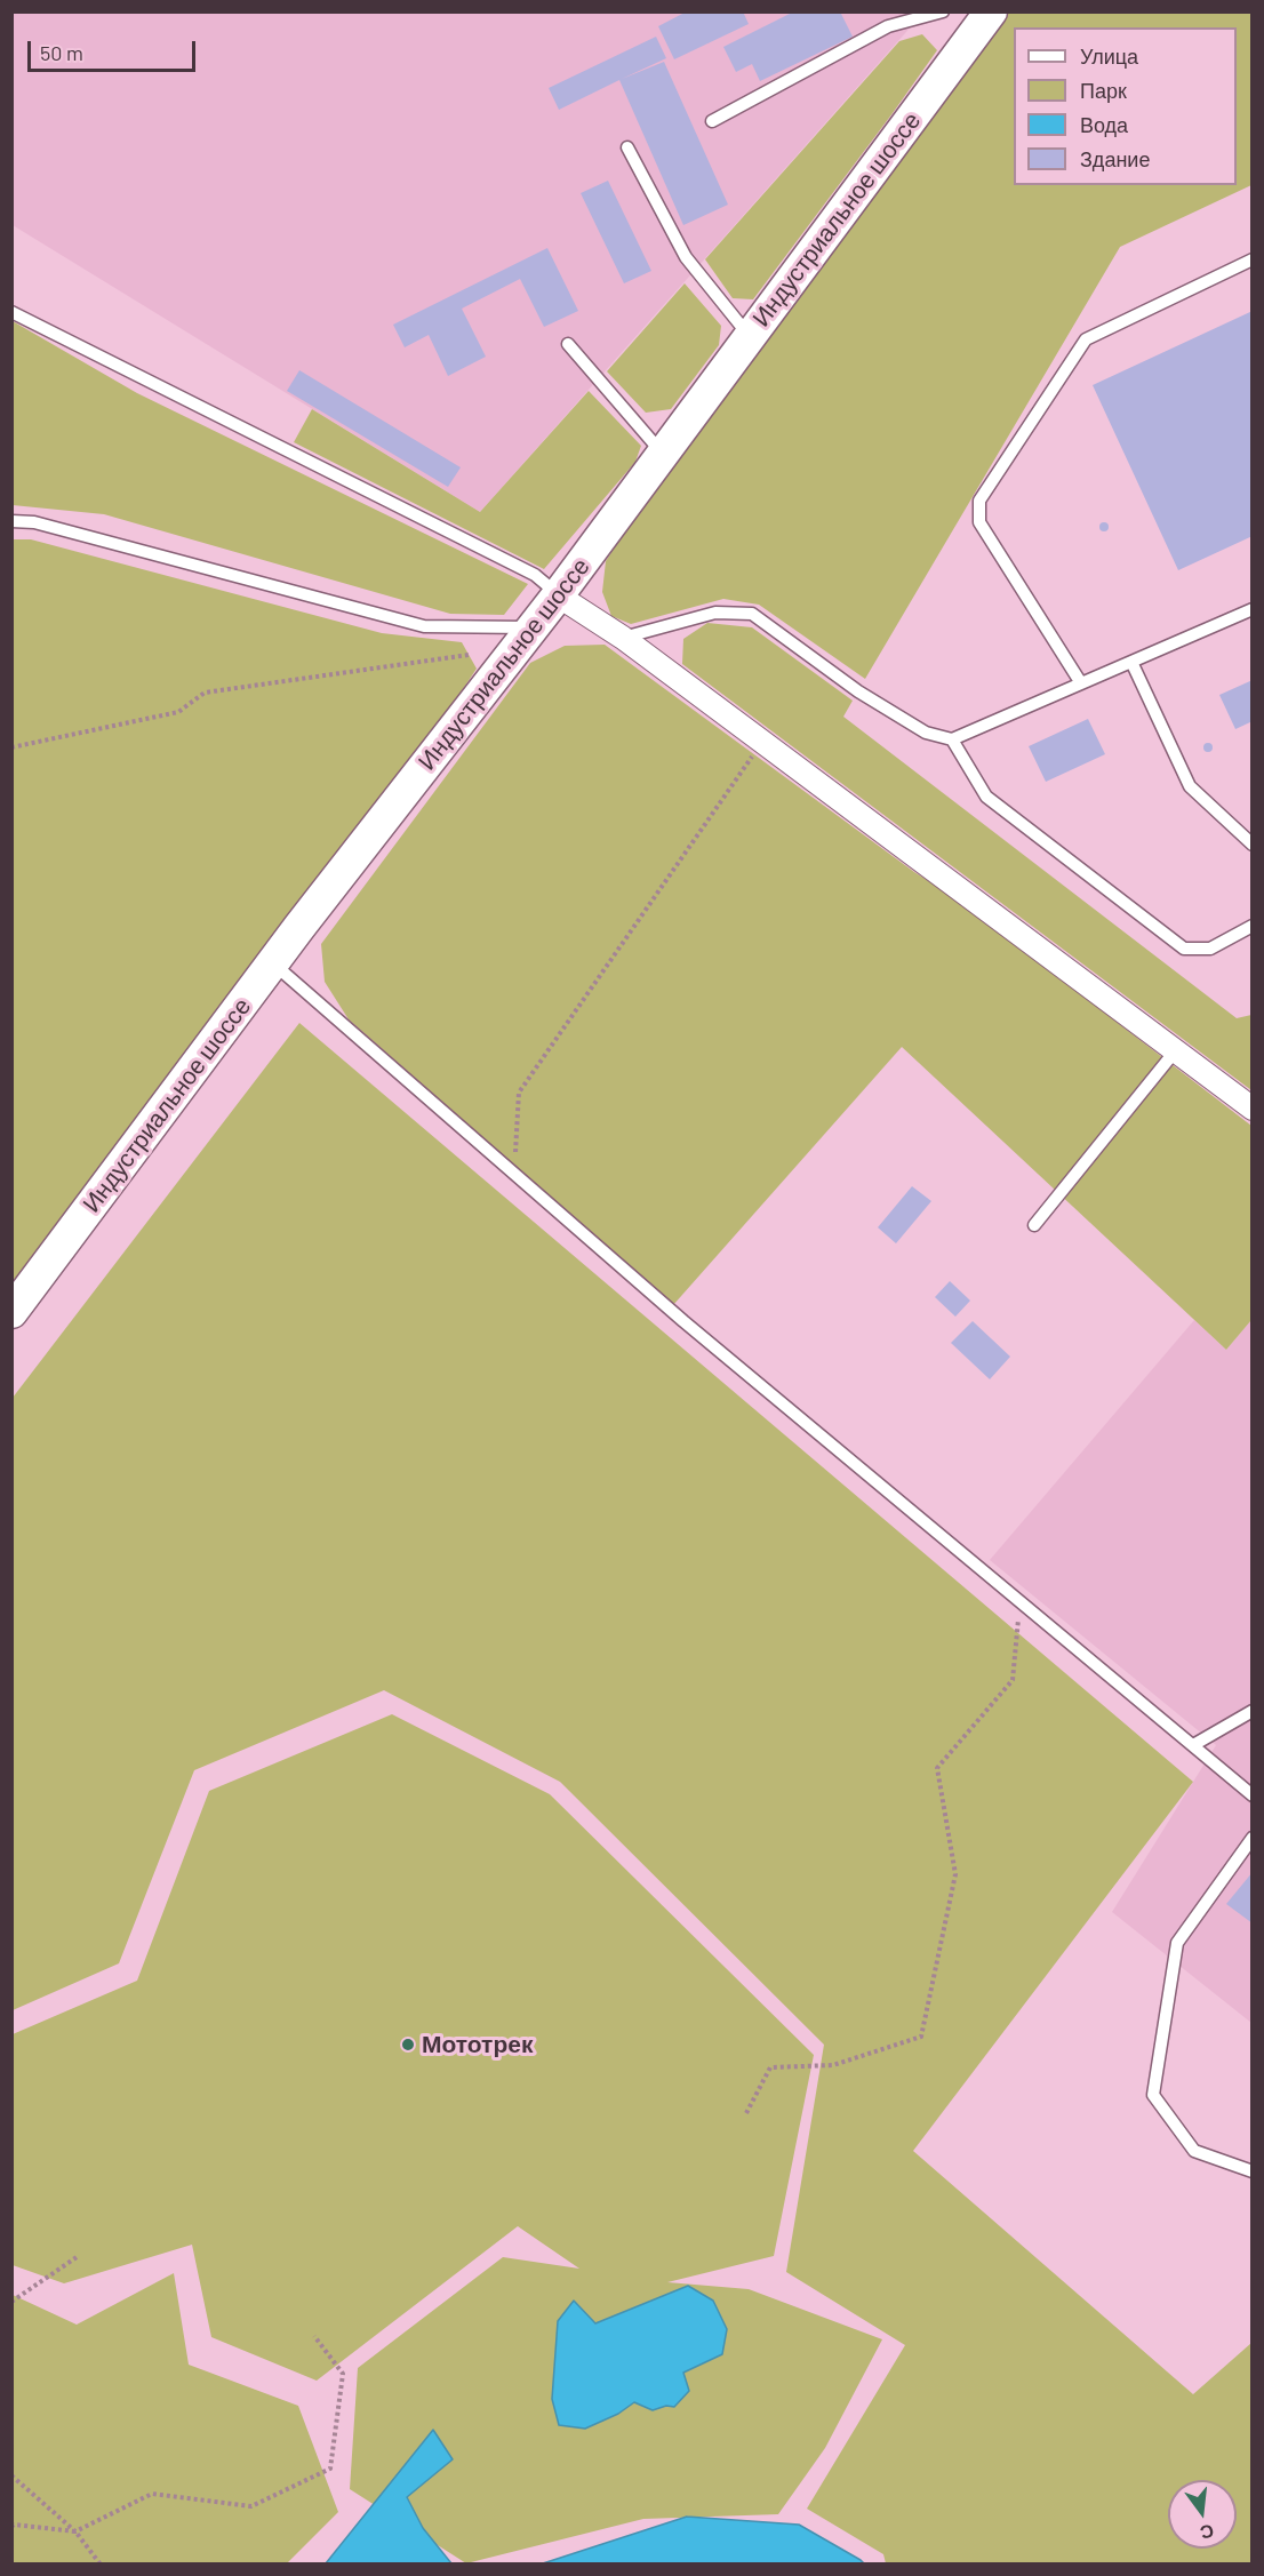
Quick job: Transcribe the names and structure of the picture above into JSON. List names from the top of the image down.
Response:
{
  "streets": {
    "main road": ["Индустриальное шоссе"]
  },
  "places": ["Мототрек"],
  "legend": [
    "Улица",
    "Парк",
    "Вода",
    "Здание"
  ],
  "scale_bar": "50 m",
  "north": "bottom"
}
